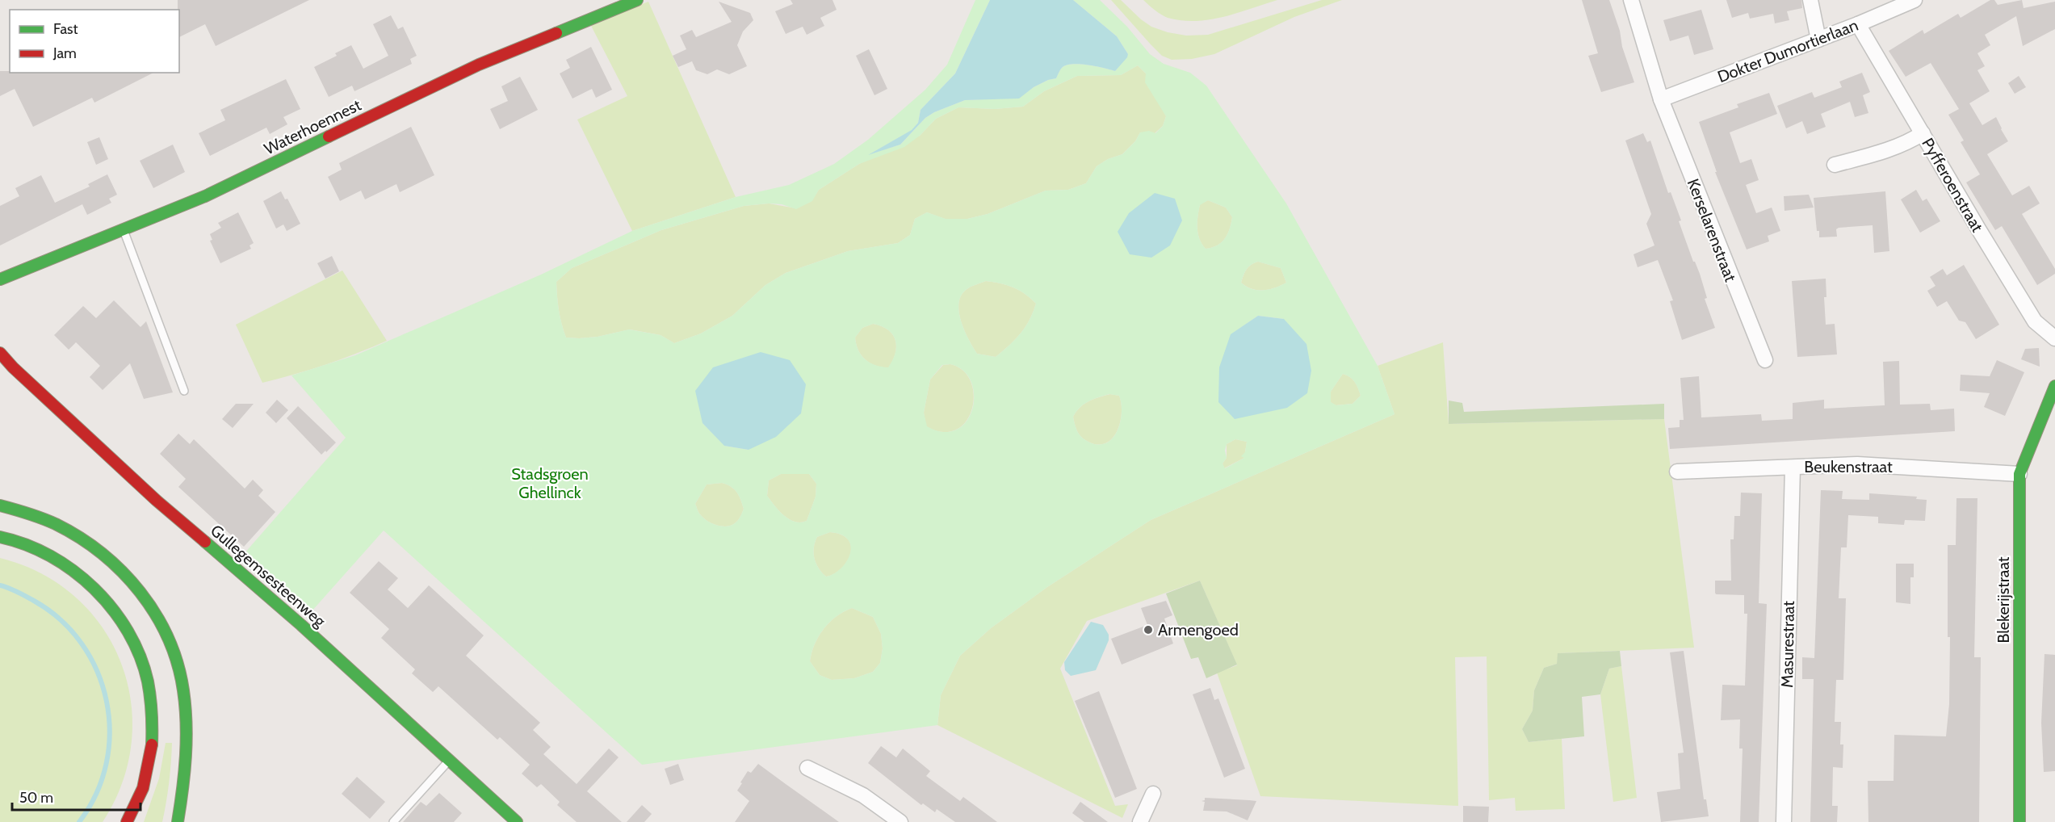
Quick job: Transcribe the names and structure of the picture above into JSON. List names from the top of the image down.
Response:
{
  "streets": {
    "main road": ["Waterhoennest", "Gullegemsesteenweg", "Blekerijstraat"],
    "street": [
      "Dokter Dumortierlaan",
      "Pyfferoenstraat",
      "Kerselarenstraat",
      "Beukenstraat",
      "Masurestraat"
    ]
  },
  "crossings": [
    ["Dokter Dumortierlaan", "Pyfferoenstraat"],
    ["Dokter Dumortierlaan", "Kerselarenstraat"],
    ["Beukenstraat", "Blekerijstraat"],
    ["Beukenstraat", "Masurestraat"]
  ],
  "parks": ["Stadsgroen Ghellinck"],
  "places": ["Armengoed"],
  "legend": ["Fast", "Jam"],
  "scale_bar": "50 m"
}
